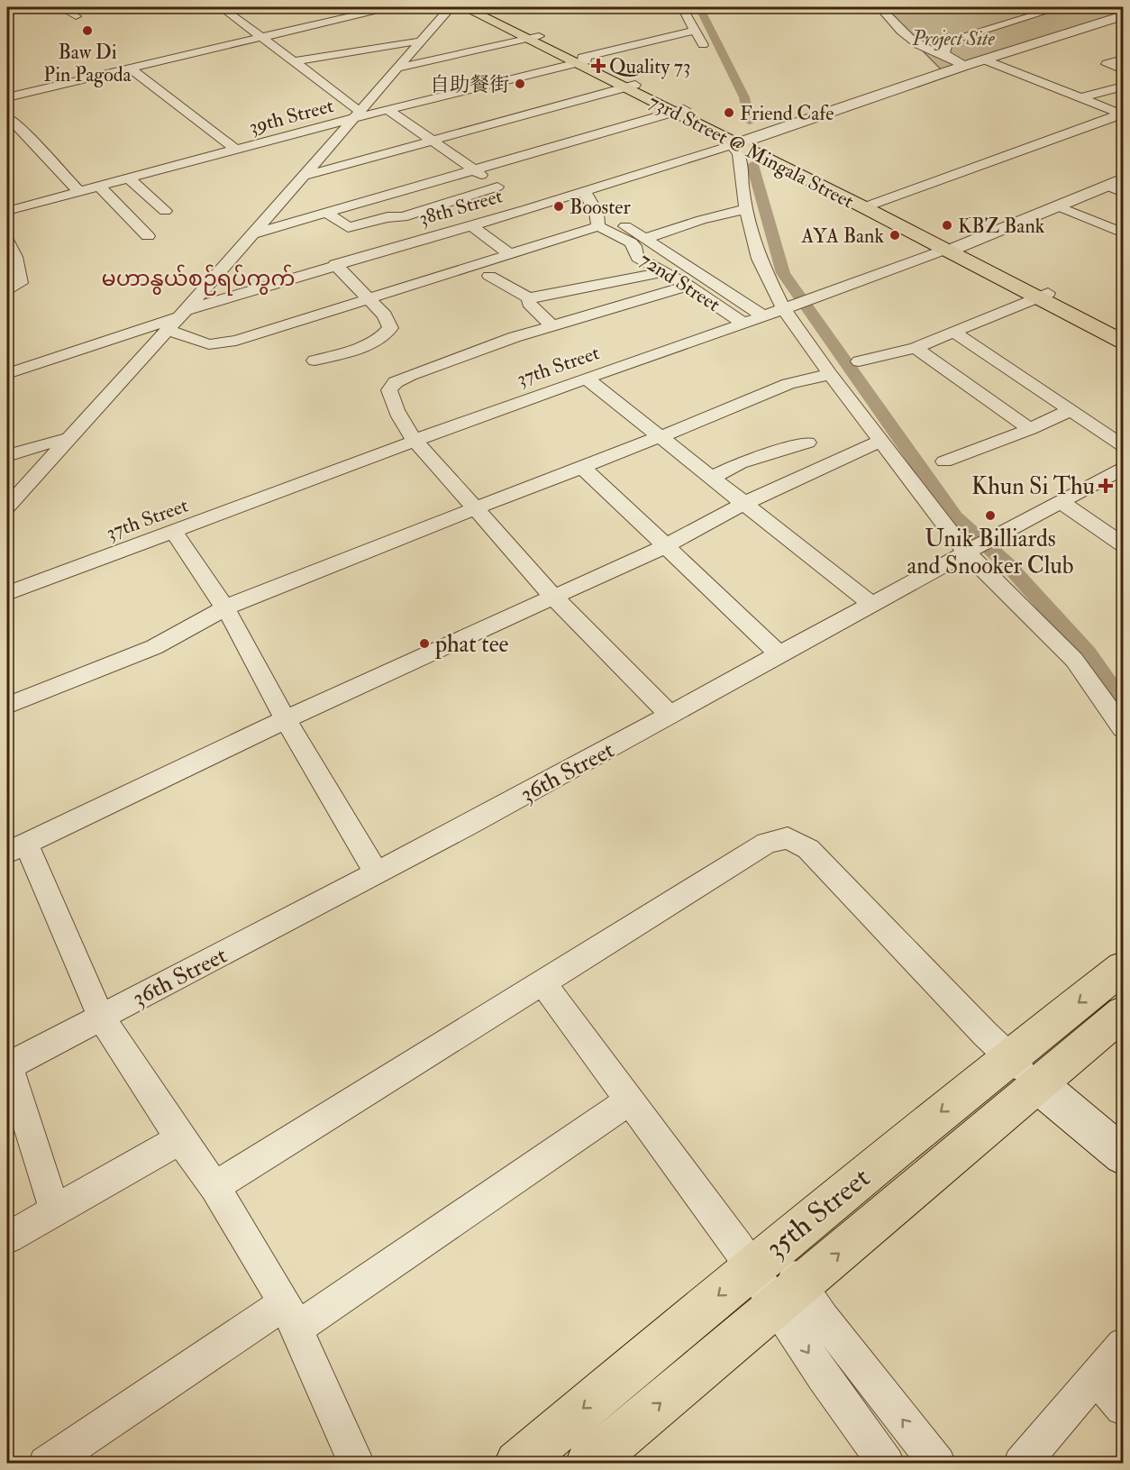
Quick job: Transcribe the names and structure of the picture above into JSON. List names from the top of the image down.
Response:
{
  "streets": {
    "main road": ["73rd Street @ Mingala Street", "35th Street"],
    "street": [
      "39th Street",
      "38th Street",
      "72nd Street",
      "37th Street",
      "36th Street"
    ]
  },
  "crossings": [
    ["39th Street", "73rd Street @ Mingala Street"],
    ["73rd Street @ Mingala Street", "38th Street"],
    ["73rd Street @ Mingala Street", "37th Street"],
    ["72nd Street", "37th Street"]
  ],
  "districts": ["မဟာနွယ်စဉ်ရပ်ကွက်"],
  "parks": ["Project Site"],
  "places": {
    "other": [
      "Baw Di Pin Pagoda",
      "自助餐街",
      "Friend Cafe",
      "Booster",
      "KBZ Bank",
      "AYA Bank",
      "Unik Billiards and Snooker Club",
      "phat tee"
    ],
    "health": ["Quality 73", "Khun Si Thu"]
  }
}
